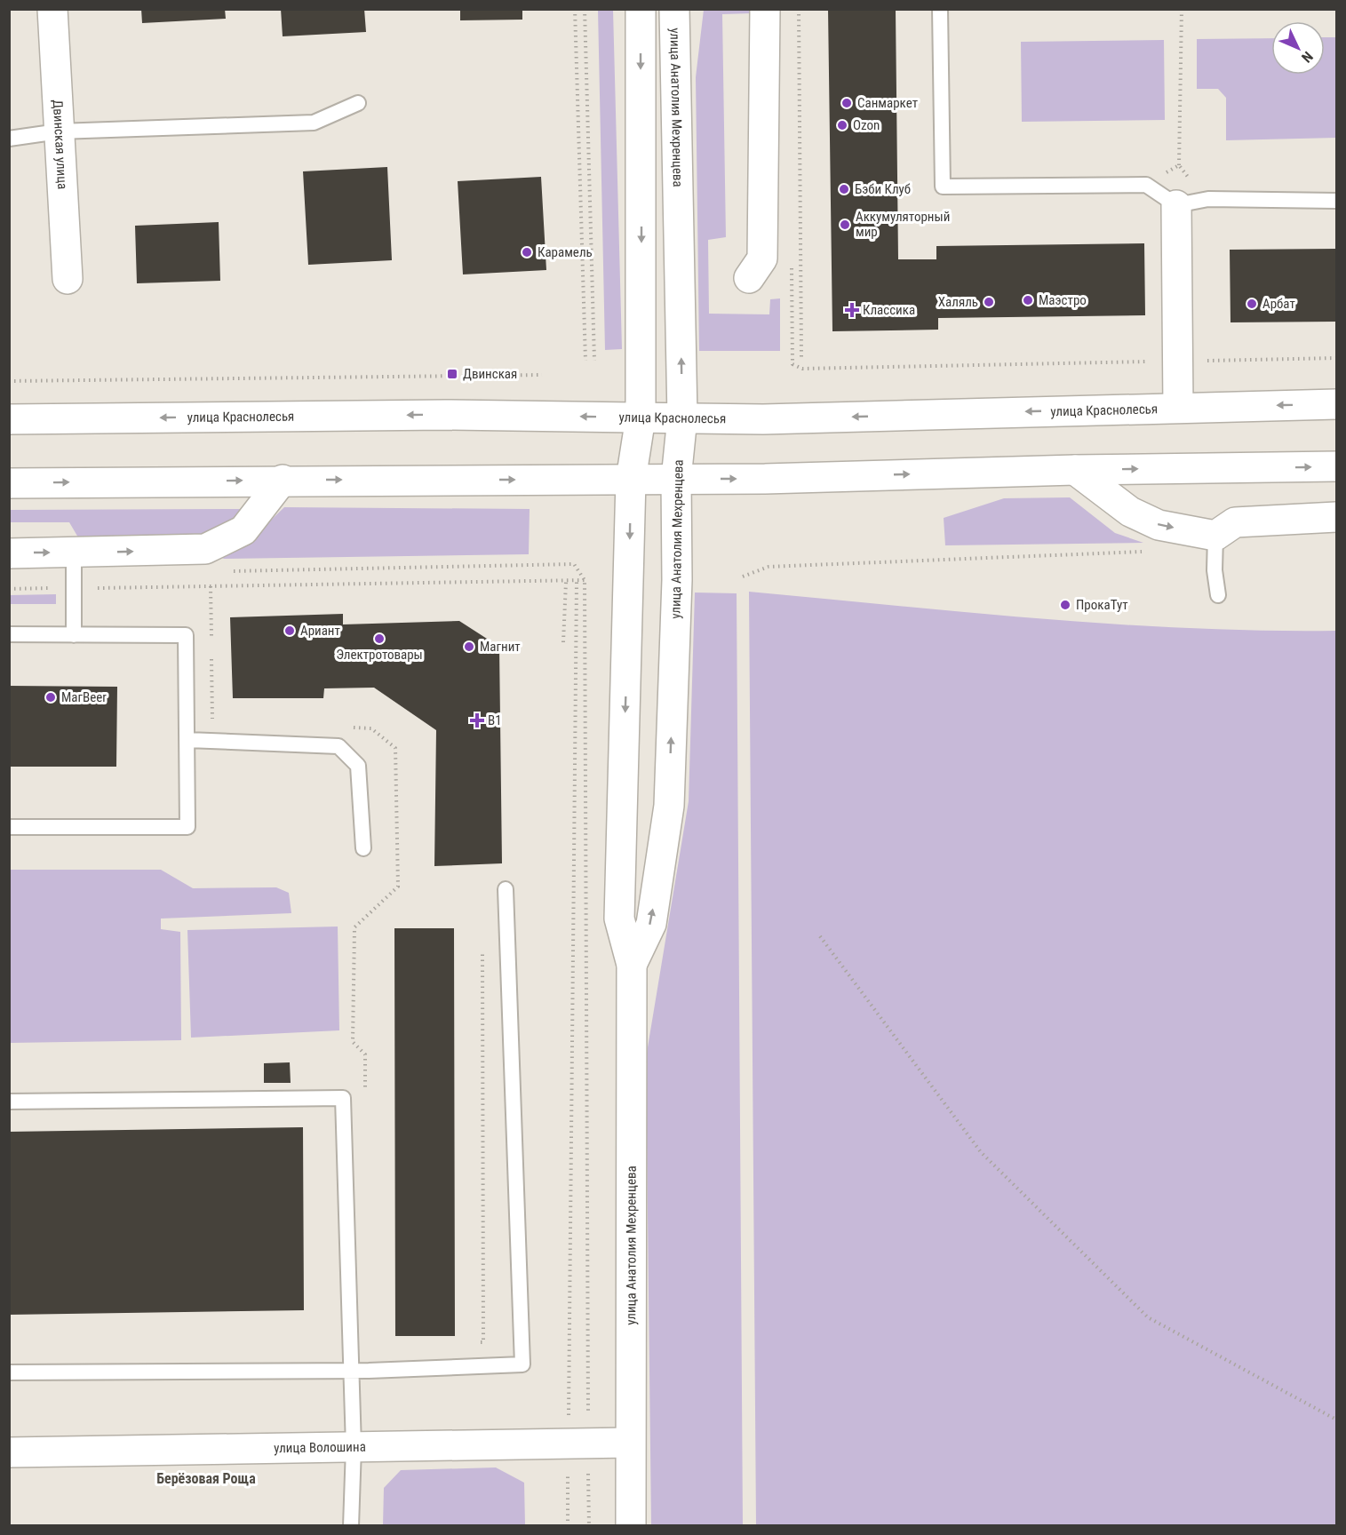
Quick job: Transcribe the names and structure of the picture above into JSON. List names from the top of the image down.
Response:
{
  "streets": {
    "street": [
      "улица Анатолия Мехренцева",
      "Двинская улица",
      "улица Краснолесья",
      "улица Волошина"
    ]
  },
  "crossings": [
    ["улица Анатолия Мехренцева", "улица Краснолесья"],
    ["улица Анатолия Мехренцева", "улица Волошина"]
  ],
  "districts": ["Берёзовая Роща"],
  "places": {
    "other": [
      "Санмаркет",
      "Ozon",
      "Бэби Клуб",
      "Аккумуляторный мир",
      "Карамель",
      "Маэстро",
      "Халяль",
      "Арбат",
      "ПрокаТут",
      "Ариант",
      "Электротовары",
      "Магнит",
      "МагBeer"
    ],
    "health": ["Классика", "B1"],
    "transit": ["Двинская"]
  },
  "north": "bottom right"
}
